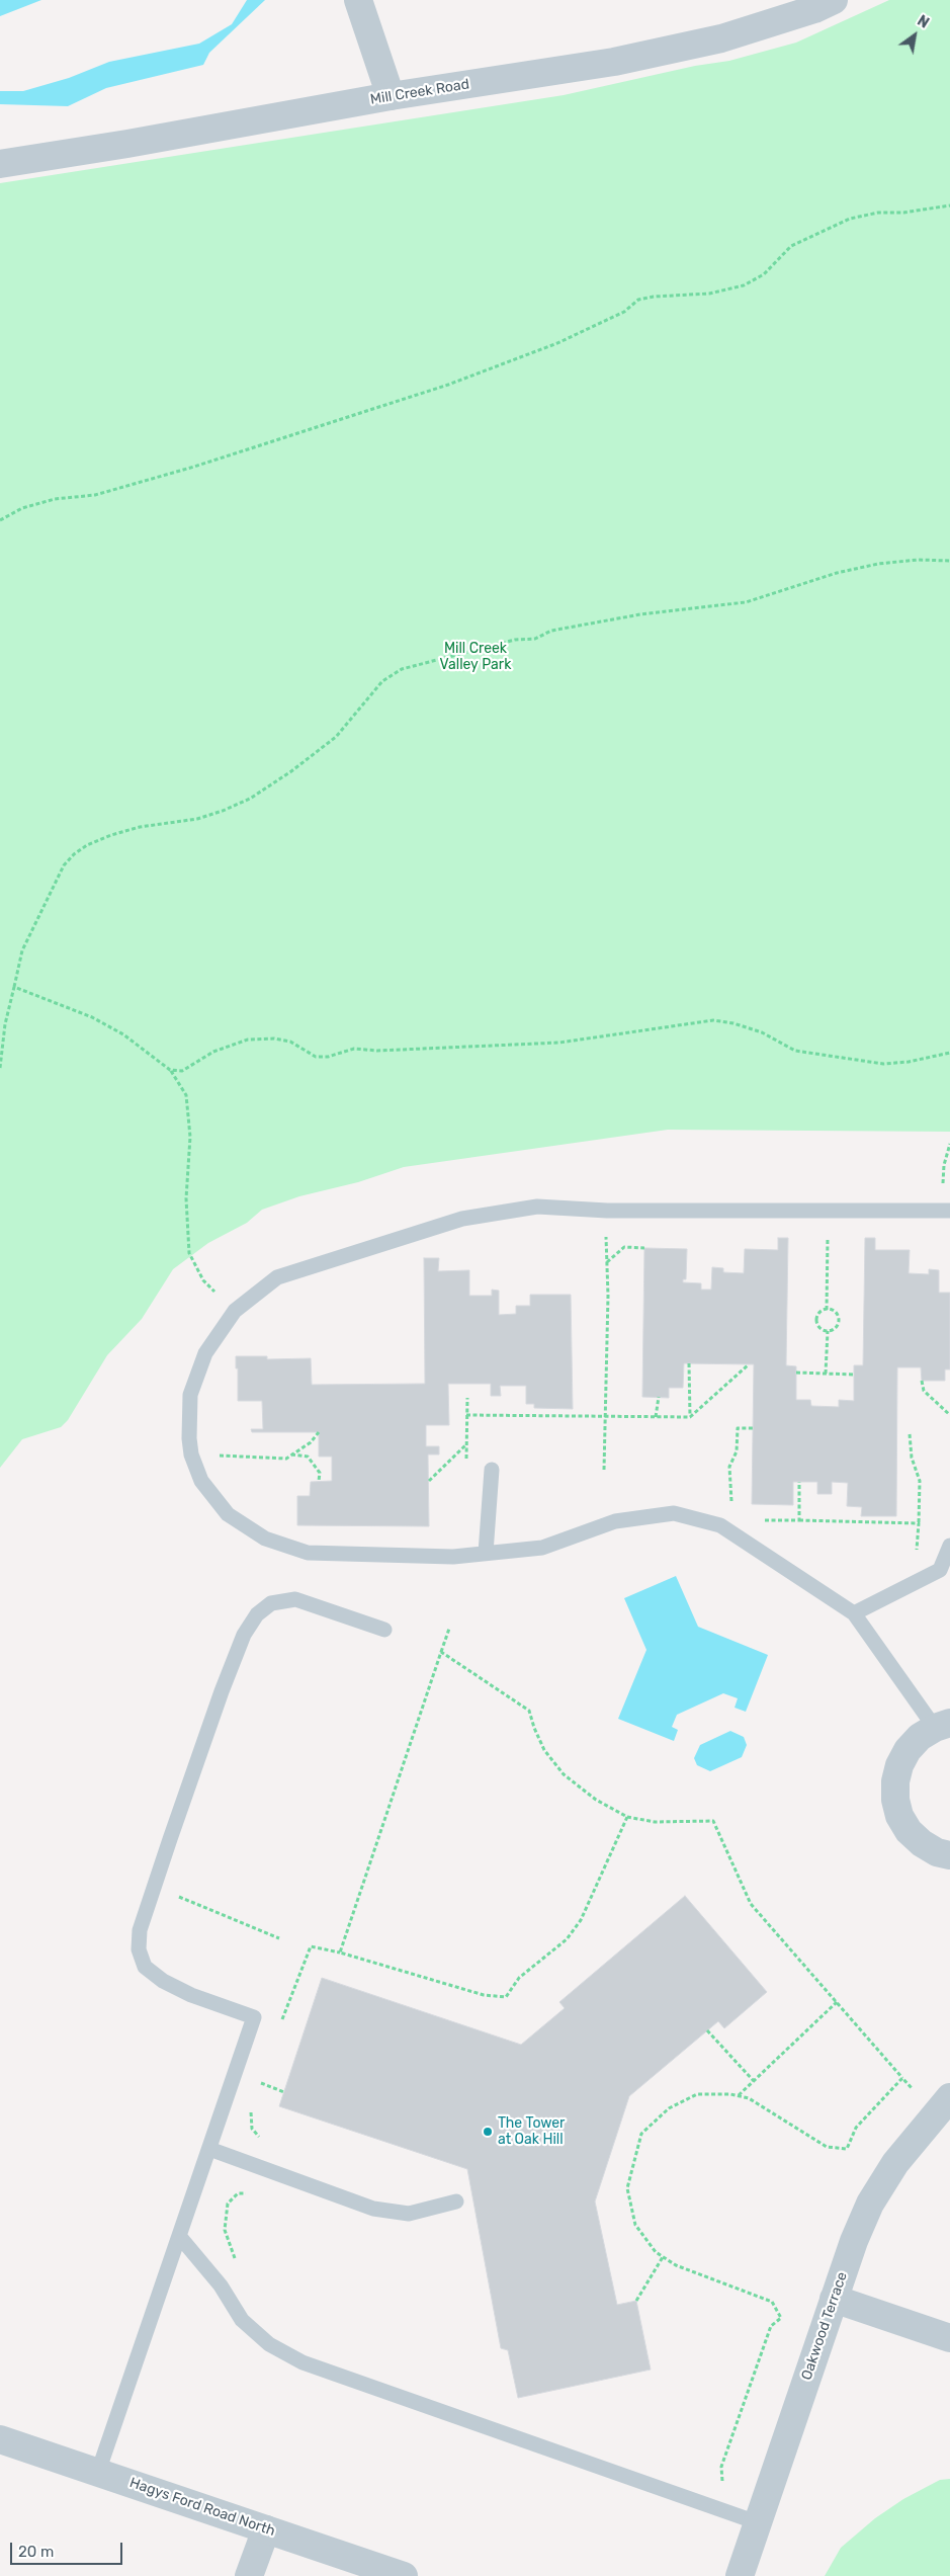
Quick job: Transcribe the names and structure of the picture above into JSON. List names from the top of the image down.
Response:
{
  "streets": {
    "street": ["Mill Creek Road", "Oakwood Terrace", "Hagys Ford Road North"]
  },
  "parks": ["Mill Creek Valley Park"],
  "places": ["The Tower at Oak Hill"],
  "scale_bar": "20 m",
  "north": "top right"
}
